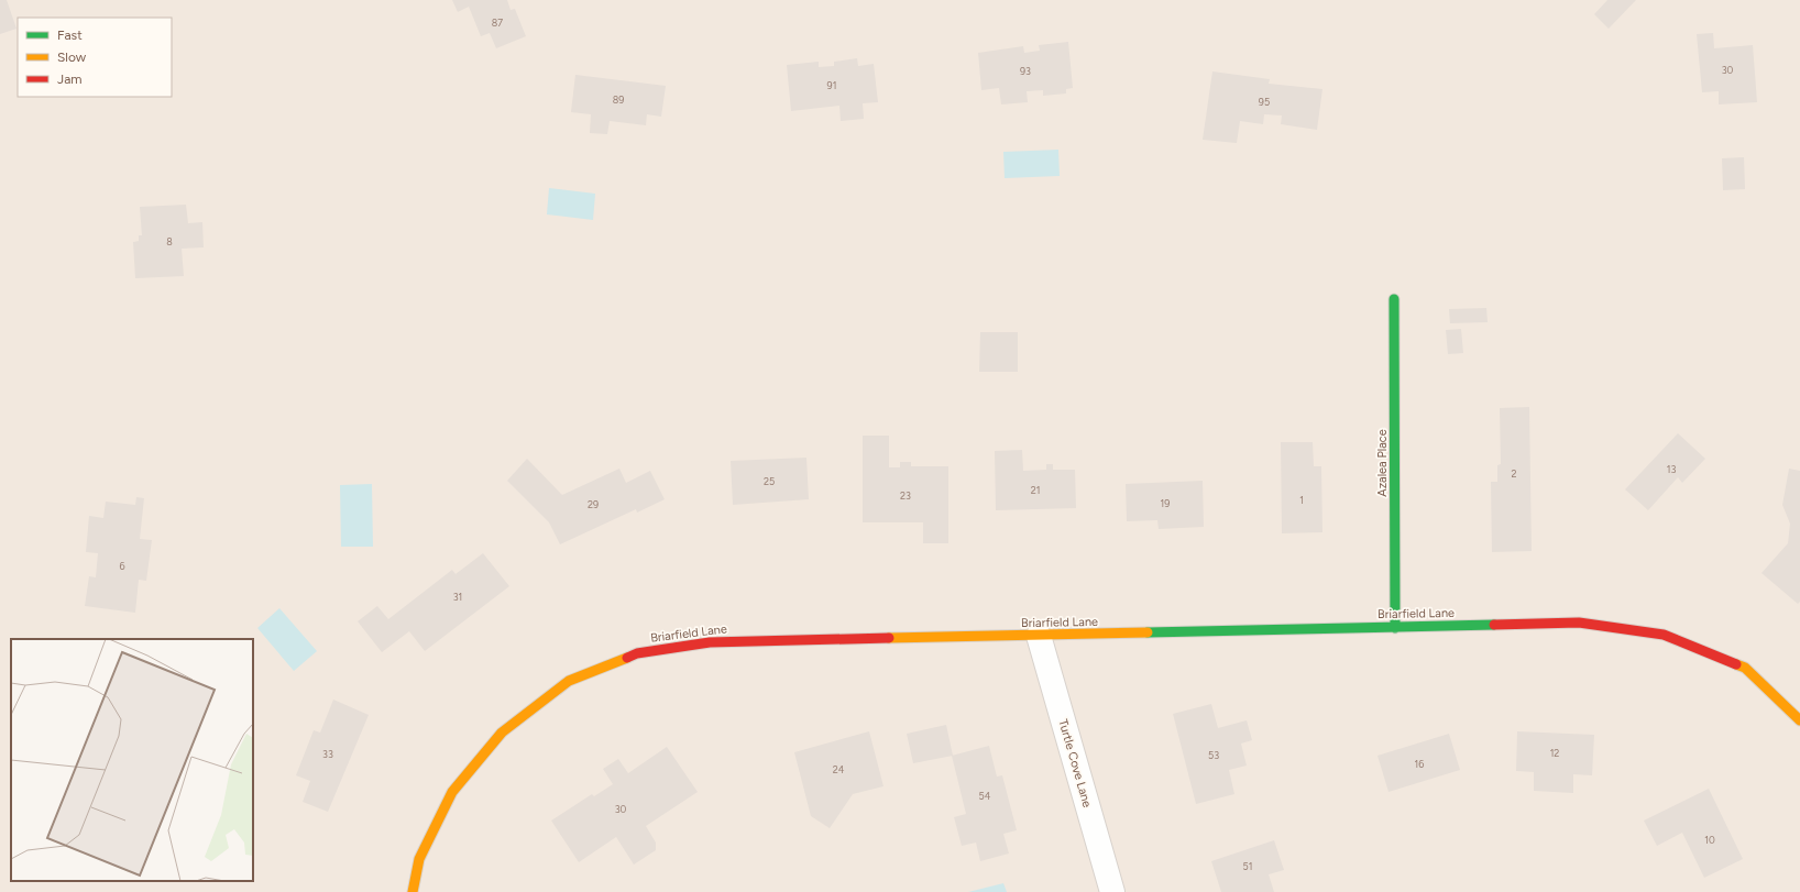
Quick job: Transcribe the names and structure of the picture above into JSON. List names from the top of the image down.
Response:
{
  "streets": {
    "street": ["Azalea Place", "Briarfield Lane", "Turtle Cove Lane"]
  },
  "crossings": [
    ["Azalea Place", "Briarfield Lane"],
    ["Briarfield Lane", "Turtle Cove Lane"]
  ],
  "house_numbers": [
    "87",
    "30",
    "93",
    "91",
    "89",
    "95",
    "8",
    "13",
    "2",
    "25",
    "21",
    "23",
    "1",
    "19",
    "29",
    "6",
    "31",
    "12",
    "33",
    "53",
    "16",
    "24",
    "54",
    "30",
    "10",
    "51"
  ],
  "legend": ["Fast", "Slow", "Jam"]
}
